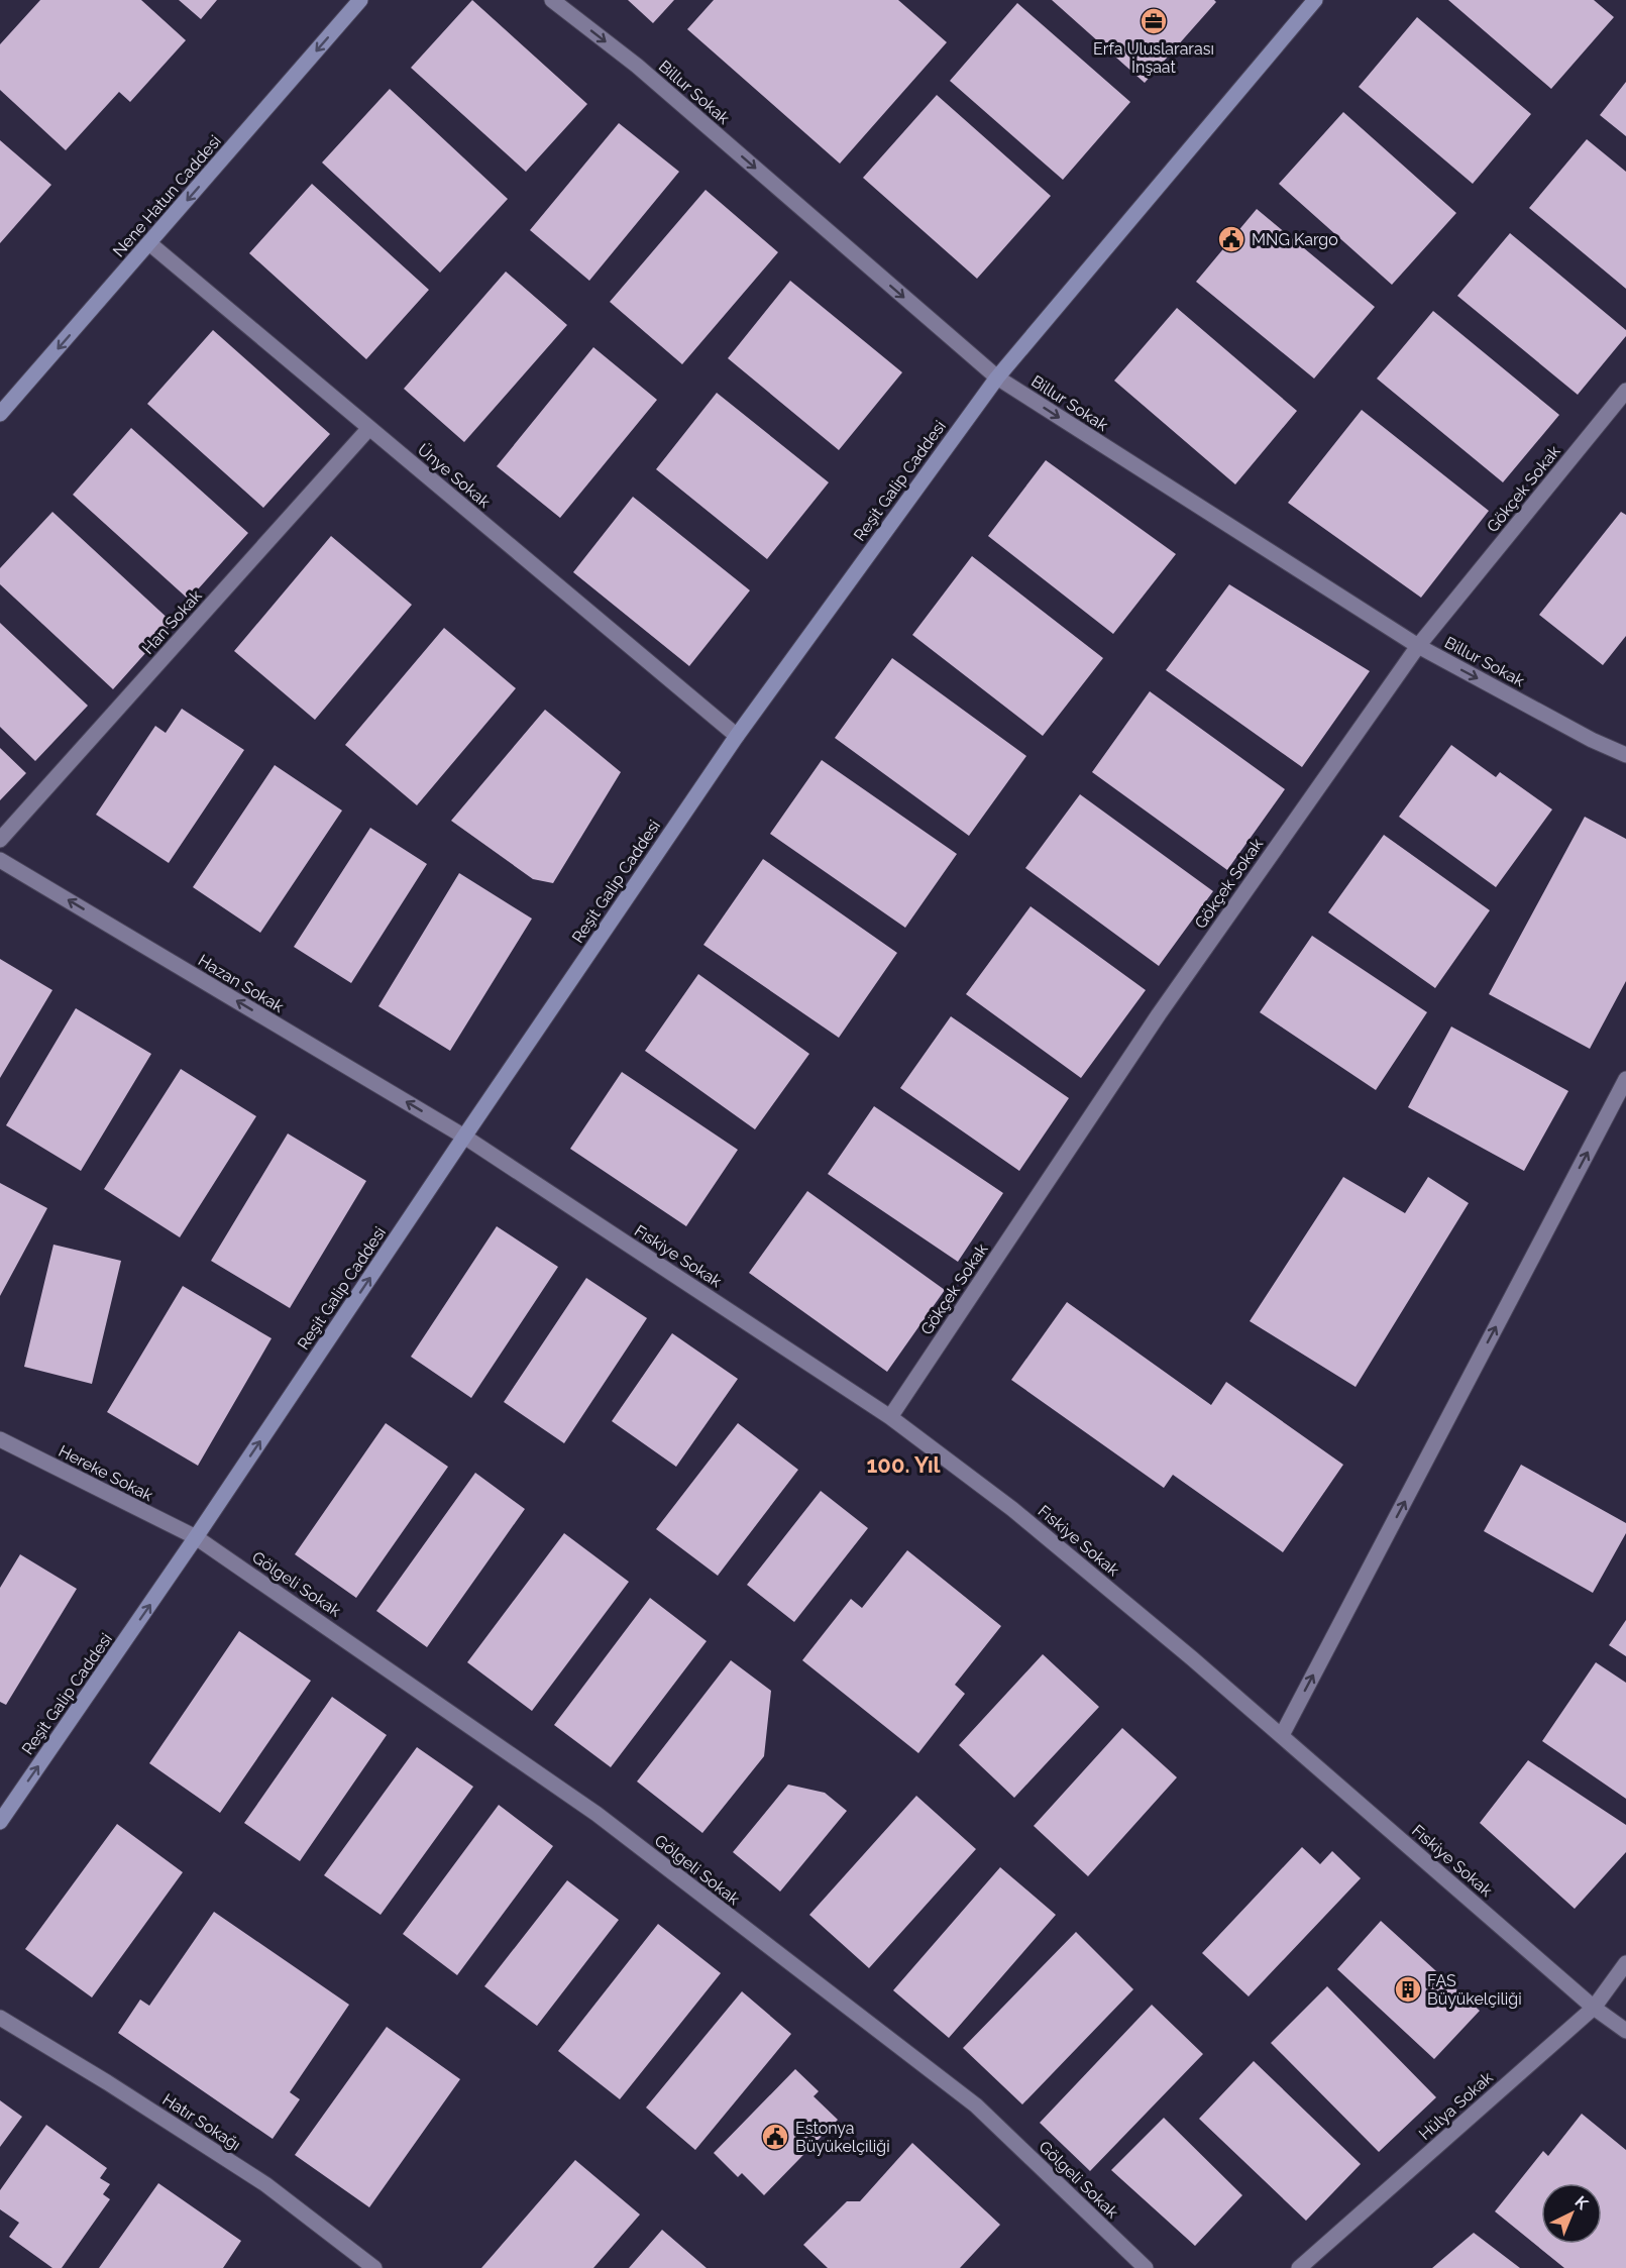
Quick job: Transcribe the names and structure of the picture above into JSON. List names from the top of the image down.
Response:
{
  "streets": {
    "main road": ["Nene Hatun Caddesi", "Reşit Galip Caddesi"],
    "street": [
      "Billur Sokak",
      "Ünye Sokak",
      "Gökçek Sokak",
      "Han Sokak",
      "Hazan Sokak",
      "Fıskiye Sokak",
      "Hereke Sokak",
      "Gölgeli Sokak",
      "Hülya Sokak",
      "Hatır Sokağı"
    ]
  },
  "crossings": [
    ["Billur Sokak", "Reşit Galip Caddesi"],
    ["Billur Sokak", "Gökçek Sokak"],
    ["Nene Hatun Caddesi", "Ünye Sokak"],
    ["Ünye Sokak", "Reşit Galip Caddesi"],
    ["Ünye Sokak", "Han Sokak"],
    ["Reşit Galip Caddesi", "Hazan Sokak"],
    ["Reşit Galip Caddesi", "Fıskiye Sokak"],
    ["Reşit Galip Caddesi", "Hereke Sokak"],
    ["Reşit Galip Caddesi", "Gölgeli Sokak"],
    ["Gökçek Sokak", "Fıskiye Sokak"],
    ["Hazan Sokak", "Fıskiye Sokak"],
    ["Fıskiye Sokak", "Hülya Sokak"],
    ["Hereke Sokak", "Gölgeli Sokak"]
  ],
  "one_way": [
    "Billur Sokak",
    "Nene Hatun Caddesi",
    "Reşit Galip Caddesi",
    "Hazan Sokak"
  ],
  "districts": ["100. Yıl"],
  "places": {
    "office": ["Erfa Uluslararası İnşaat"],
    "public building": ["MNG Kargo", "Estonya Büyükelçiliği"],
    "building": ["FAS Büyükelçiliği"]
  },
  "north": "top right"
}
